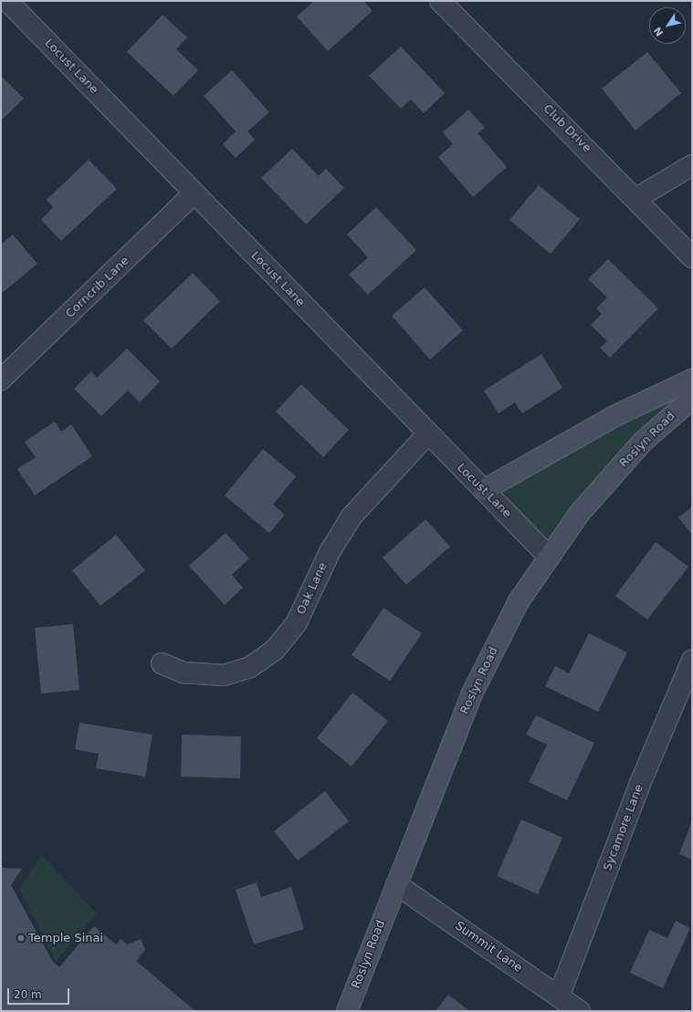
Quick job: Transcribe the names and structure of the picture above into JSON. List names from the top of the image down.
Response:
{
  "streets": {
    "main road": ["Roslyn Road"],
    "street": [
      "Locust Lane",
      "Club Drive",
      "Corncrib Lane",
      "Oak Lane",
      "Sycamore Lane",
      "Summit Lane"
    ]
  },
  "crossings": [
    ["Locust Lane", "Corncrib Lane"],
    ["Locust Lane", "Roslyn Road"],
    ["Locust Lane", "Oak Lane"],
    ["Roslyn Road", "Summit Lane"],
    ["Sycamore Lane", "Summit Lane"]
  ],
  "places": ["Temple Sinai"],
  "scale_bar": "20 m",
  "north": "bottom left"
}
